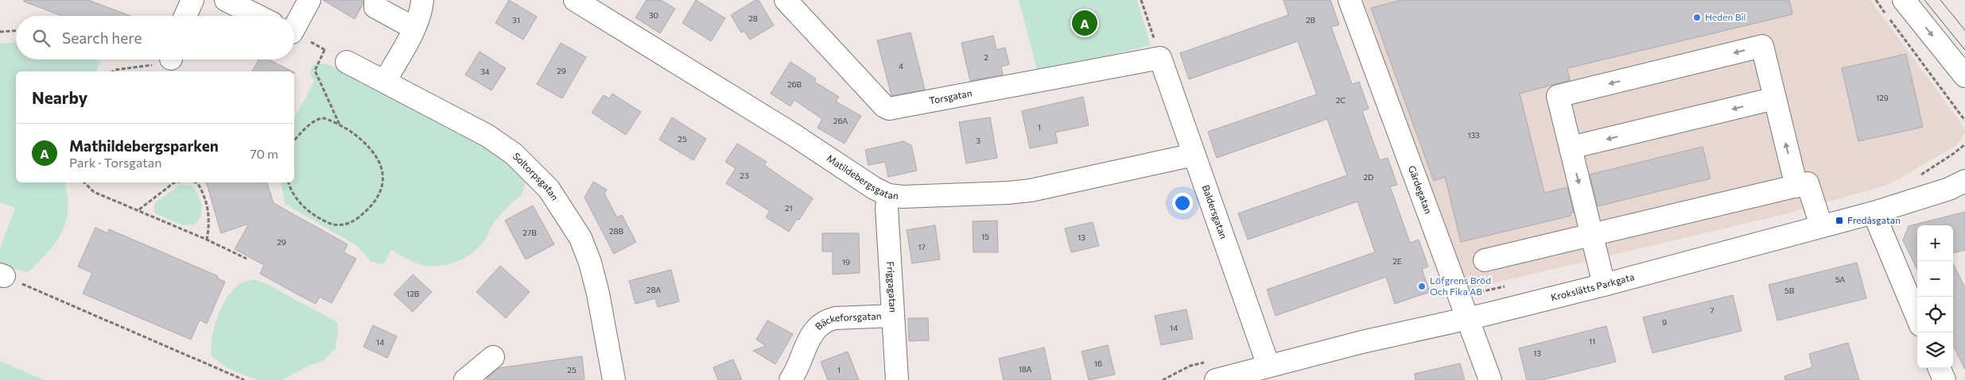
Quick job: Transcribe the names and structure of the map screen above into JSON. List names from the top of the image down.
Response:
{
  "streets": {
    "street": [
      "Torsgatan",
      "Matildebergsgatan",
      "Soltorpsgatan",
      "Gärdegatan",
      "Baldersgatan",
      "Friggagatan",
      "Krokslätts Parkgata",
      "Bäckeforsgatan"
    ]
  },
  "crossings": [
    ["Torsgatan", "Baldersgatan"],
    ["Matildebergsgatan", "Baldersgatan"],
    ["Matildebergsgatan", "Friggagatan"],
    ["Gärdegatan", "Krokslätts Parkgata"],
    ["Baldersgatan", "Krokslätts Parkgata"],
    ["Friggagatan", "Bäckeforsgatan"]
  ],
  "places": {
    "other": ["Heden Bil", "Löfgrens Bröd Och Fika AB"],
    "transit": ["Fredåsgatan"]
  },
  "house_numbers": [
    "30",
    "28",
    "31",
    "2B",
    "2",
    "4",
    "29",
    "34",
    "26B",
    "129",
    "2C",
    "26A",
    "1",
    "133",
    "25",
    "3",
    "23",
    "2D",
    "21",
    "28B",
    "27B",
    "15",
    "13",
    "29",
    "17",
    "2E",
    "19",
    "5A",
    "28A",
    "5B",
    "12B",
    "7",
    "9",
    "14",
    "11",
    "14",
    "13",
    "16",
    "18A",
    "25",
    "1"
  ],
  "page": {
    "pins": "A",
    "search": "Search here",
    "heading": "Nearby",
    "list": [
      {
        "mark": "A",
        "name": "Mathildebergsparken",
        "note": "Park · Torsgatan",
        "value": "70 m"
      }
    ],
    "map_buttons": ["+", "−"]
  }
}
